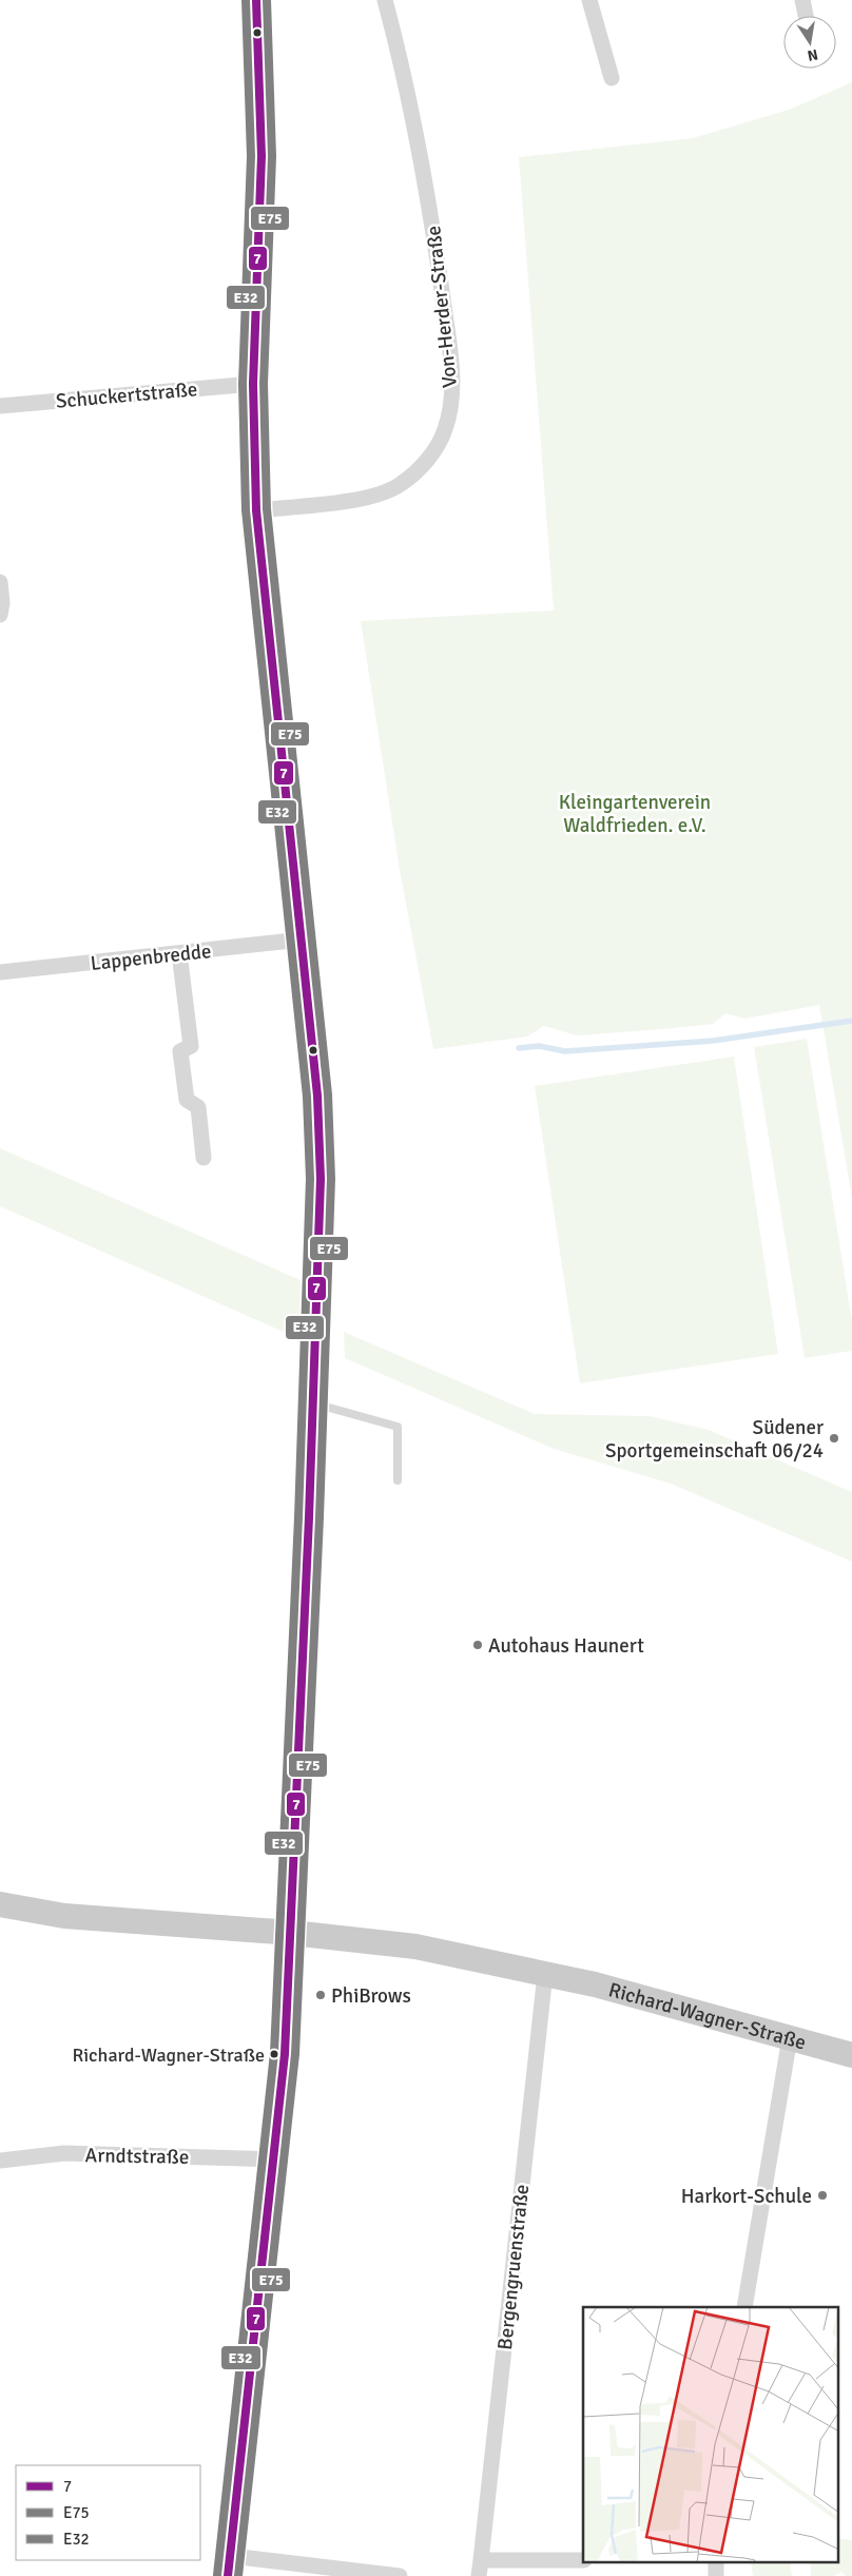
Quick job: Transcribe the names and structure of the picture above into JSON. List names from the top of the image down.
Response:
{
  "streets": {
    "main road": ["Richard-Wagner-Straße"],
    "street": [
      "Von-Herder-Straße",
      "Schuckertstraße",
      "Lappenbredde",
      "Arndtstraße",
      "Bergengruenstraße"
    ]
  },
  "crossings": [
    ["Richard-Wagner-Straße", "Bergengruenstraße"]
  ],
  "parks": ["Kleingartenverein Waldfrieden. e.V."],
  "places": [
    "Südener Sportgemeinschaft 06/24",
    "Autohaus Haunert",
    "PhiBrows",
    "Richard-Wagner-Straße",
    "Harkort-Schule"
  ],
  "lines": ["transit line 7", "transit line E75", "transit line E32"],
  "legend": ["7", "E75", "E32"],
  "north": "bottom"
}
